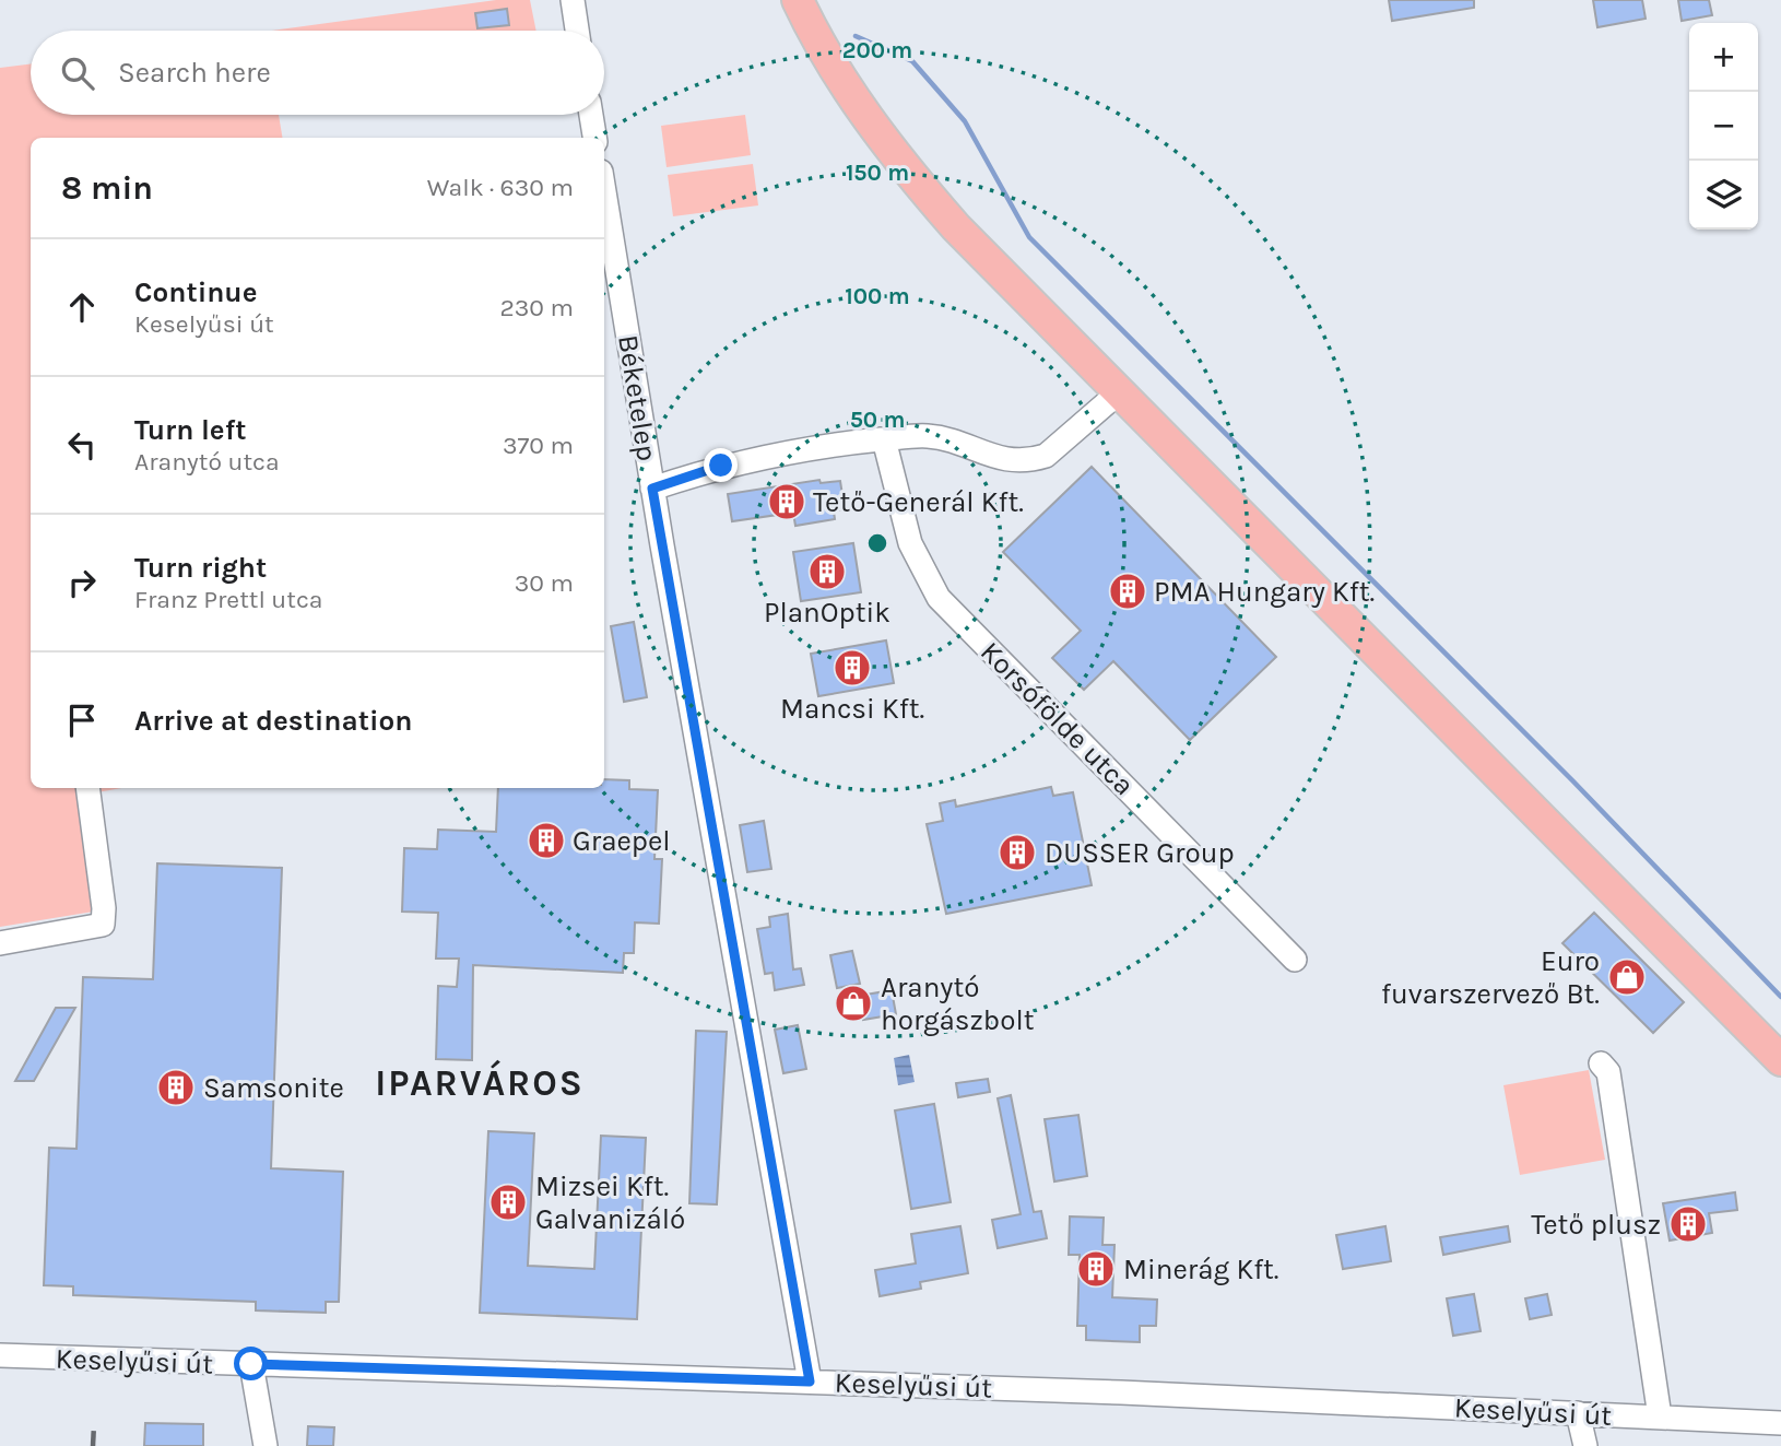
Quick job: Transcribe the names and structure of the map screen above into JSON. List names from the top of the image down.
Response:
{
  "streets": {
    "street": ["Béketelep", "Korsófölde utca", "Keselyűsi út"]
  },
  "crossings": [
    ["Béketelep", "Keselyűsi út"]
  ],
  "districts": ["IPARVÁROS"],
  "places": {
    "building": [
      "Tető-Generál Kft.",
      "PlanOptik",
      "PMA Hungary Kft.",
      "Mancsi Kft.",
      "Graepel",
      "DUSSER Group",
      "Samsonite",
      "Mizsei Kft. Galvanizáló",
      "Tető plusz",
      "Minerág Kft."
    ],
    "shop": ["Euro fuvarszervező Bt.", "Aranytó horgászbolt"]
  },
  "page": {
    "map_buttons": ["+", "−"],
    "search": "Search here",
    "heading": ["8 min", "Walk · 630 m"],
    "list": [
      ["Continue", "Keselyűsi út", "230 m"],
      ["Turn left", "Aranytó utca", "370 m"],
      ["Turn right", "Franz Prettl utca", "30 m"],
      "Arrive at destination"
    ]
  },
  "rings": [
    "200 m",
    "150 m",
    "100 m",
    "50 m"
  ]
}
